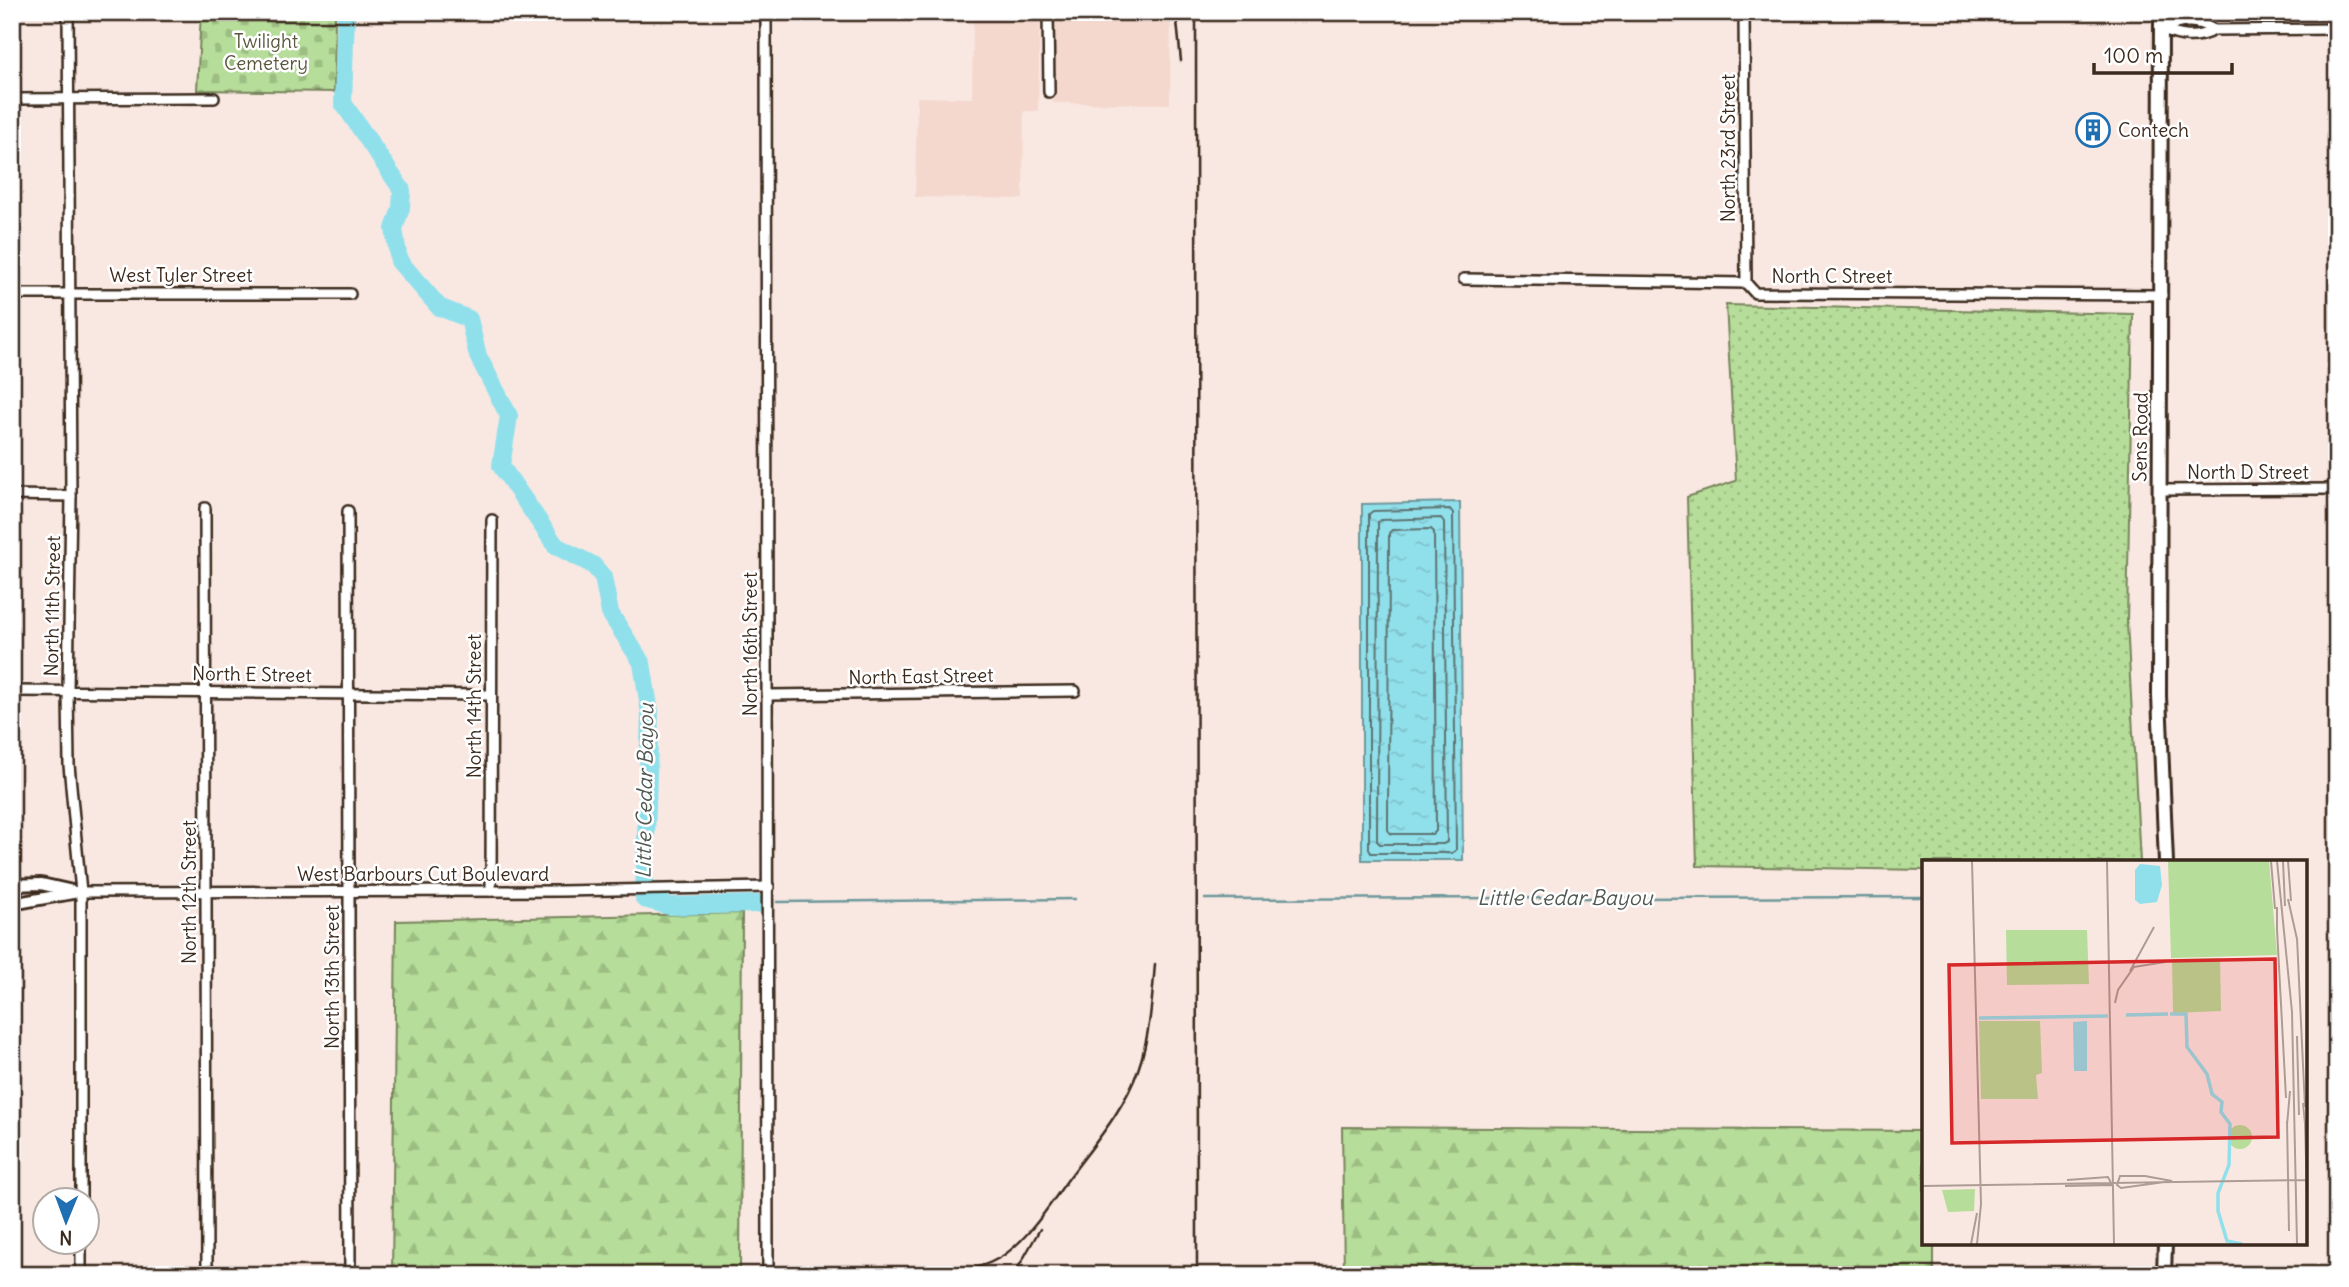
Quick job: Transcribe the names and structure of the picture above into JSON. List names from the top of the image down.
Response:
{
  "streets": {
    "main road": ["Sens Road"],
    "street": [
      "North 23rd Street",
      "West Tyler Street",
      "North C Street",
      "North D Street",
      "North 11th Street",
      "North 16th Street",
      "North E Street",
      "North East Street",
      "North 14th Street",
      "West Barbours Cut Boulevard",
      "North 12th Street",
      "North 13th Street"
    ]
  },
  "crossings": [
    ["North 23rd Street", "North C Street"],
    ["West Tyler Street", "North 11th Street"],
    ["North C Street", "Sens Road"],
    ["Sens Road", "North D Street"],
    ["North 11th Street", "North E Street"],
    ["North 11th Street", "West Barbours Cut Boulevard"],
    ["North 16th Street", "North East Street"],
    ["North 16th Street", "West Barbours Cut Boulevard"],
    ["North E Street", "North 14th Street"],
    ["North E Street", "North 12th Street"],
    ["North E Street", "North 13th Street"],
    ["North 14th Street", "West Barbours Cut Boulevard"],
    ["West Barbours Cut Boulevard", "North 12th Street"],
    ["West Barbours Cut Boulevard", "North 13th Street"]
  ],
  "water": ["Little Cedar Bayou"],
  "parks": ["Twilight Cemetery"],
  "places": {
    "building": ["Contech"]
  },
  "scale_bar": "100 m",
  "north": "bottom"
}
